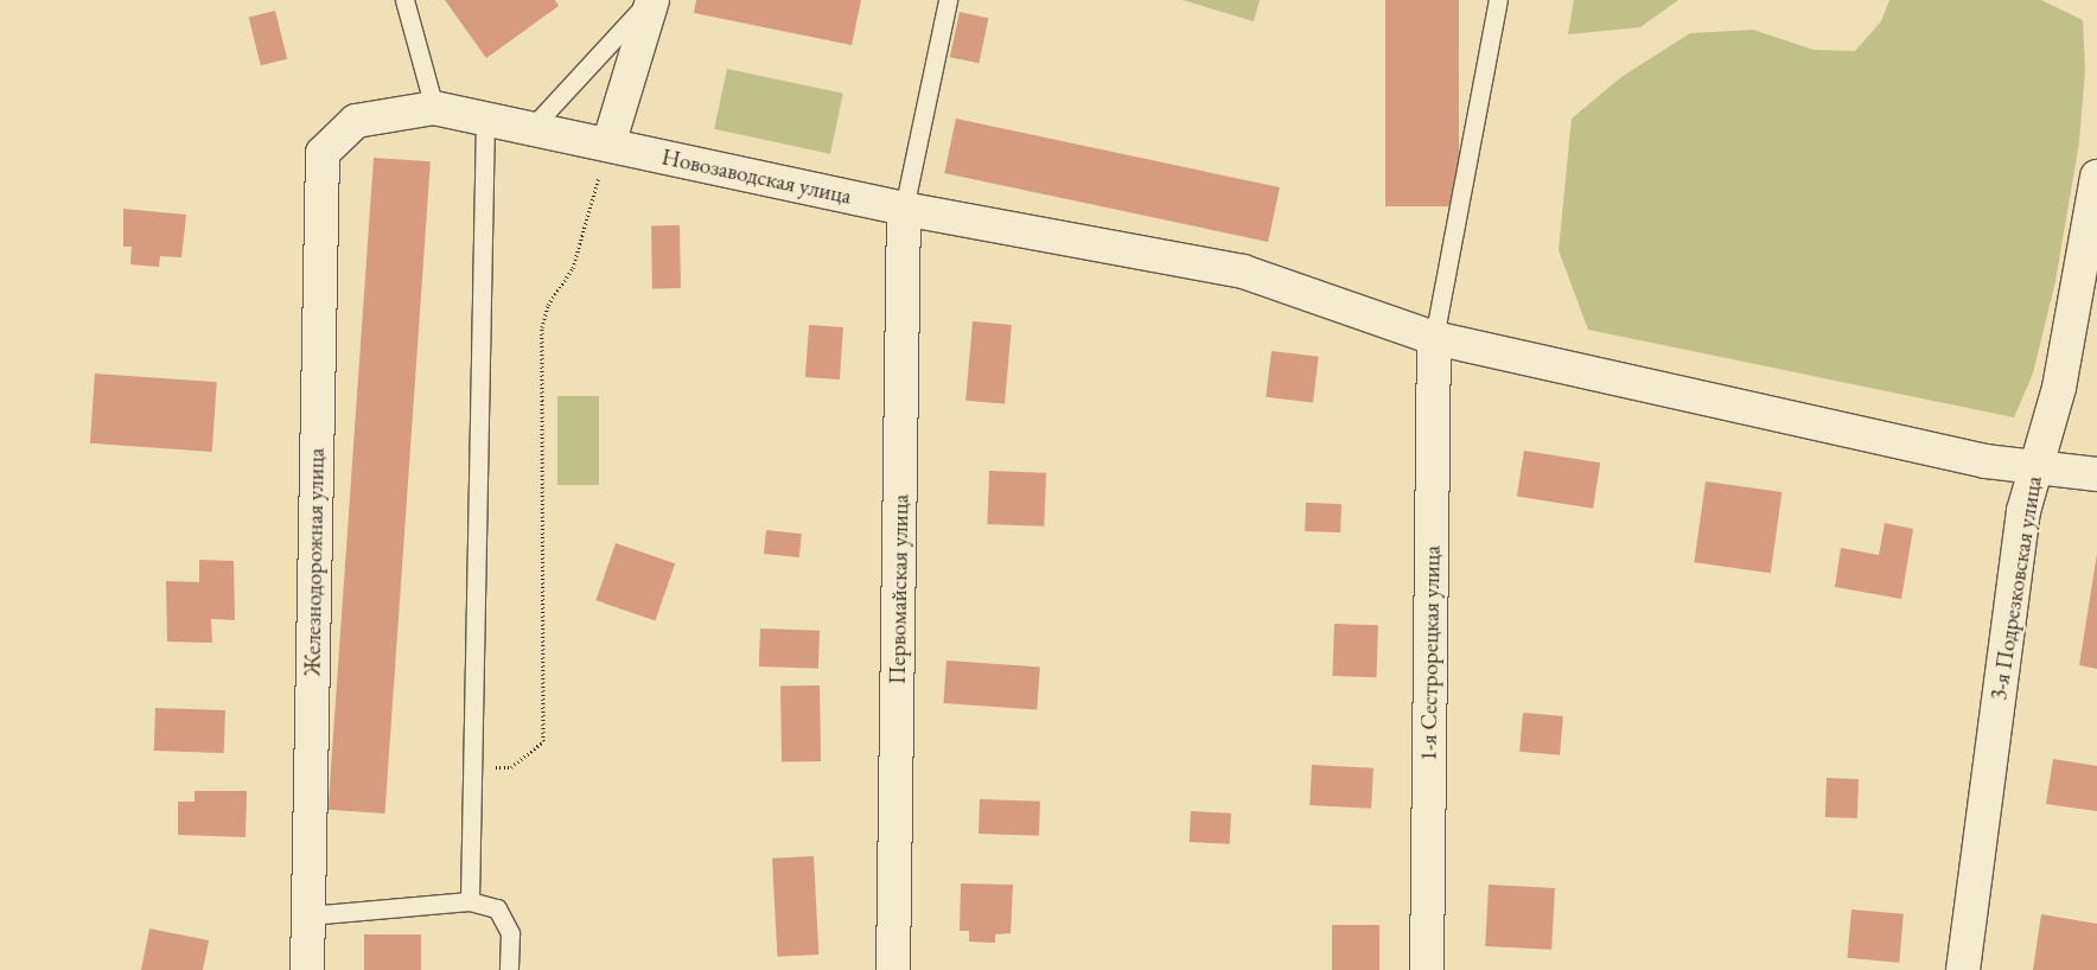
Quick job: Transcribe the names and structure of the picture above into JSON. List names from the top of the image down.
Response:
{
  "streets": {
    "street": [
      "Новозаводская улица",
      "Железнодорожная улица",
      "3-я Подрезковская улица",
      "Первомайская улица",
      "1-я Сестрорецкая улица"
    ]
  },
  "crossings": [
    ["Новозаводская улица", "Железнодорожная улица"],
    ["Новозаводская улица", "3-я Подрезковская улица"],
    ["Новозаводская улица", "Первомайская улица"],
    ["Новозаводская улица", "1-я Сестрорецкая улица"]
  ]
}
